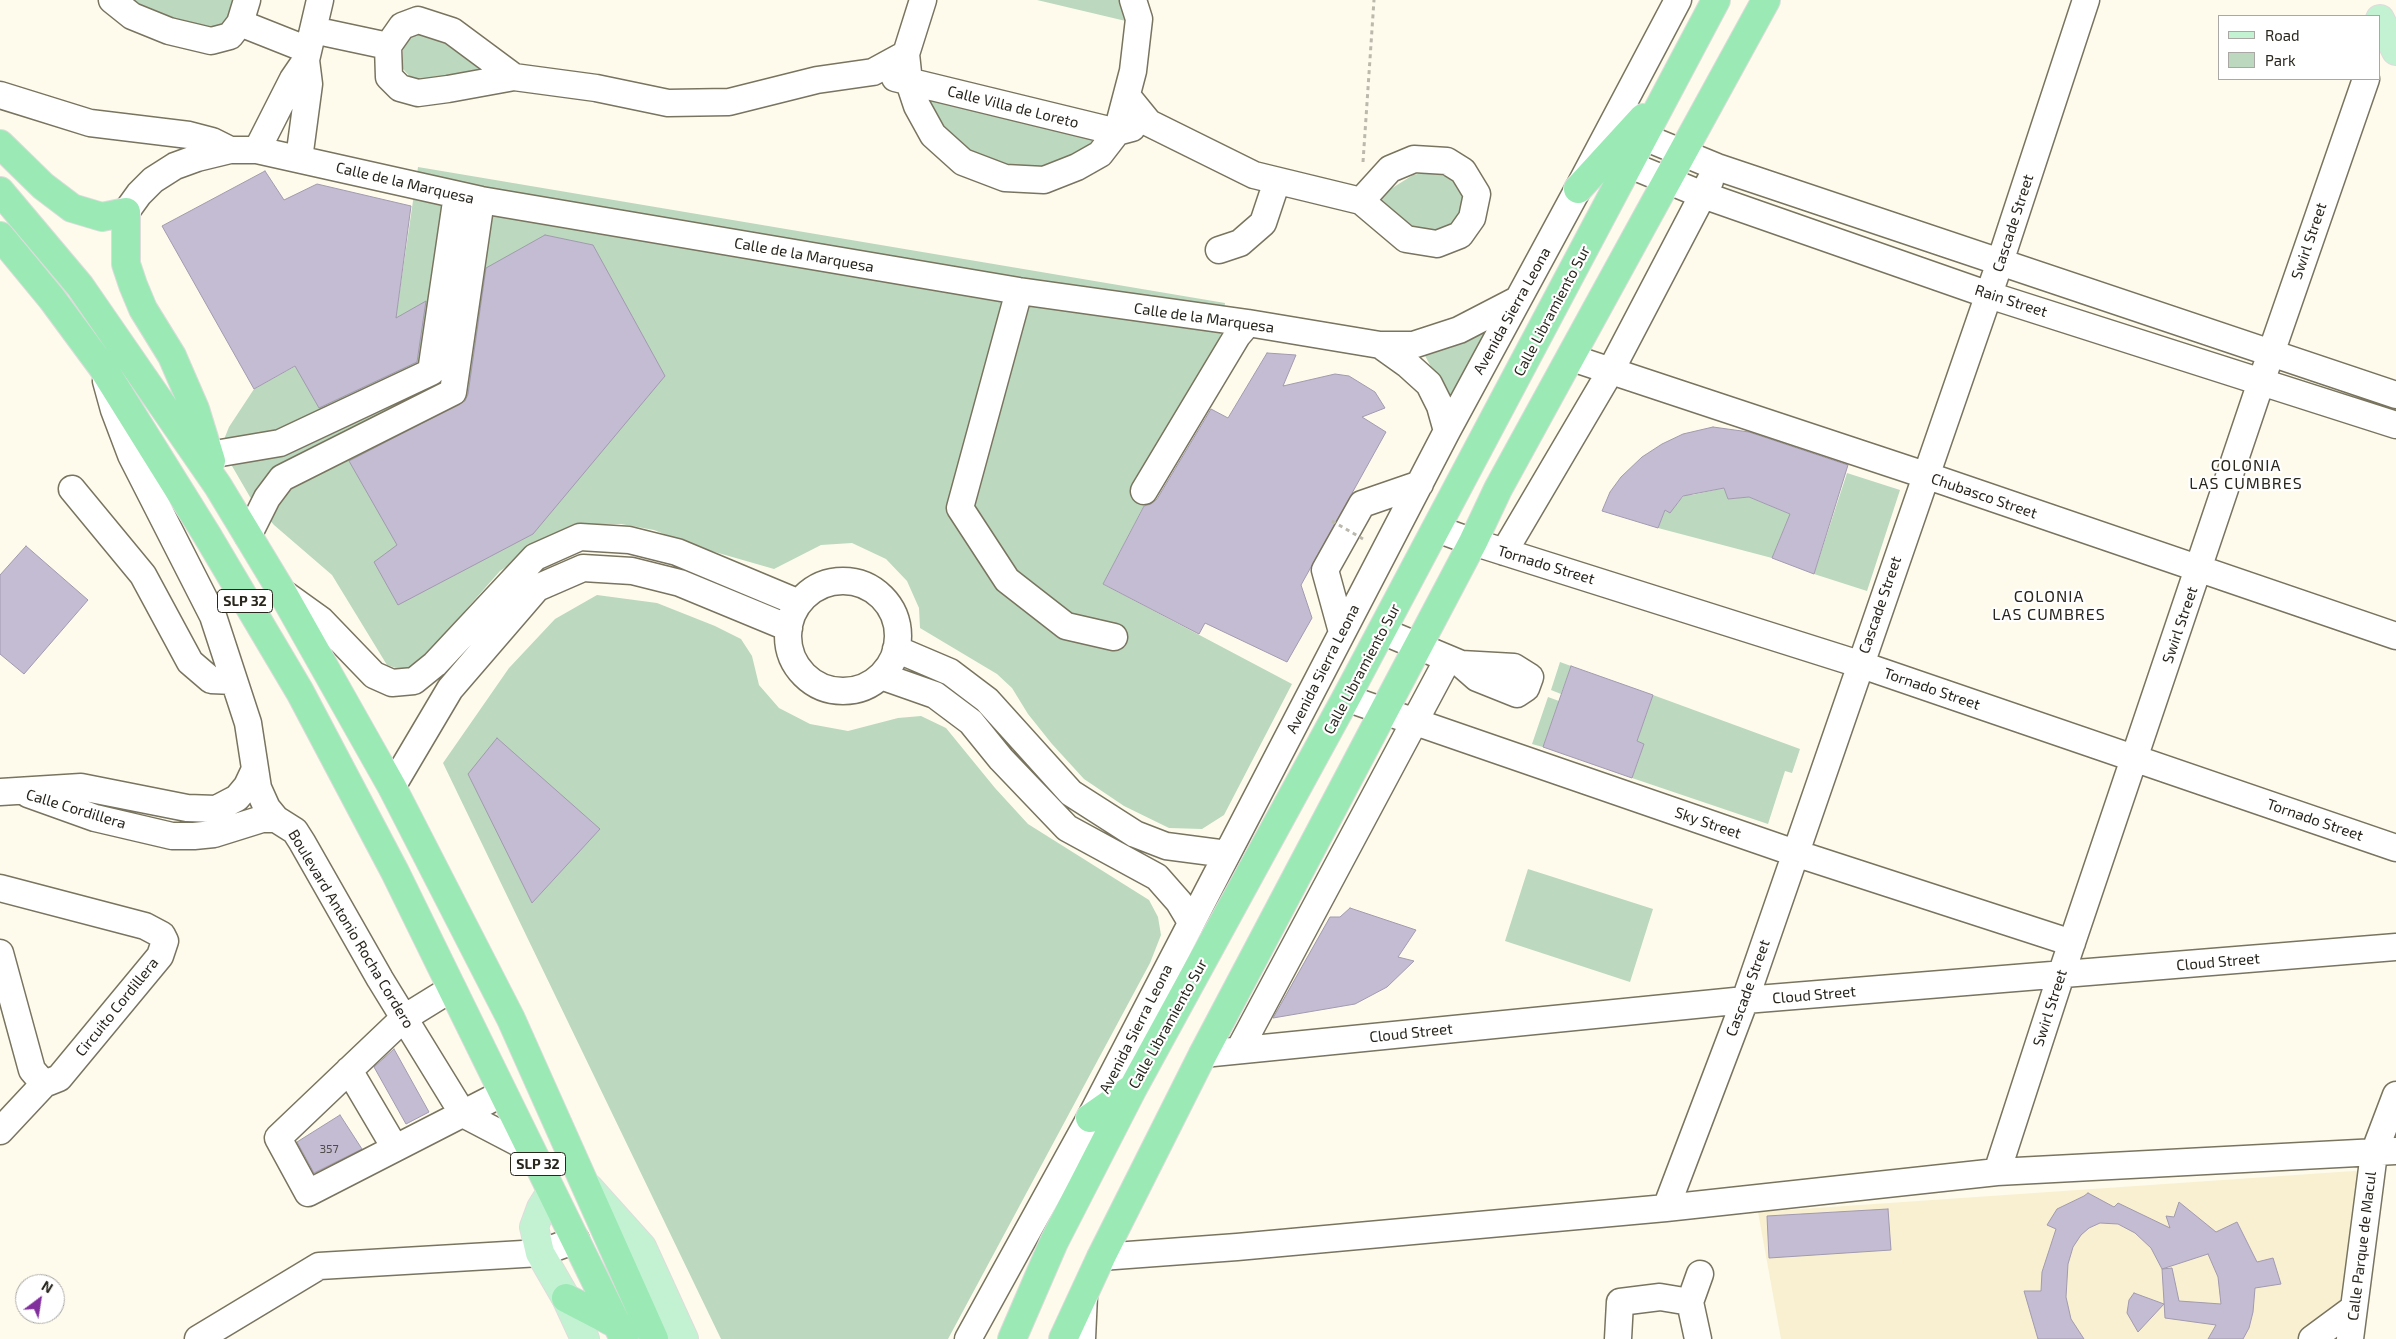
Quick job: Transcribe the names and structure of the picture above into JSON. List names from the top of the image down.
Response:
{
  "streets": {
    "highway": ["Calle Libramiento Sur", "SLP 32"],
    "street": [
      "Calle Villa de Loreto",
      "Calle de la Marquesa",
      "Cascade Street",
      "Swirl Street",
      "Rain Street",
      "Avenida Sierra Leona",
      "Chubasco Street",
      "Tornado Street",
      "Calle Cordillera",
      "Sky Street",
      "Boulevard Antonio Rocha Cordero",
      "Cloud Street",
      "Circuito Cordillera",
      "Calle Parque de Macul"
    ]
  },
  "crossings": [
    ["Calle de la Marquesa", "Avenida Sierra Leona"],
    ["Cascade Street", "Rain Street"],
    ["Cascade Street", "Chubasco Street"],
    ["Cascade Street", "Tornado Street"],
    ["Cascade Street", "Sky Street"],
    ["Cascade Street", "Cloud Street"],
    ["Swirl Street", "Rain Street"],
    ["Swirl Street", "Chubasco Street"],
    ["Swirl Street", "Tornado Street"],
    ["Swirl Street", "Sky Street"],
    ["Swirl Street", "Cloud Street"],
    ["Rain Street", "Calle Libramiento Sur"],
    ["Calle Libramiento Sur", "Tornado Street"],
    ["Calle Libramiento Sur", "Sky Street"],
    ["SLP 32", "Boulevard Antonio Rocha Cordero"],
    ["Calle Cordillera", "Boulevard Antonio Rocha Cordero"]
  ],
  "districts": ["COLONIA LAS CUMBRES", "COLONIA LAS CUMBRES"],
  "house_numbers": ["357"],
  "legend": ["Road", "Park"],
  "north": "top right"
}
